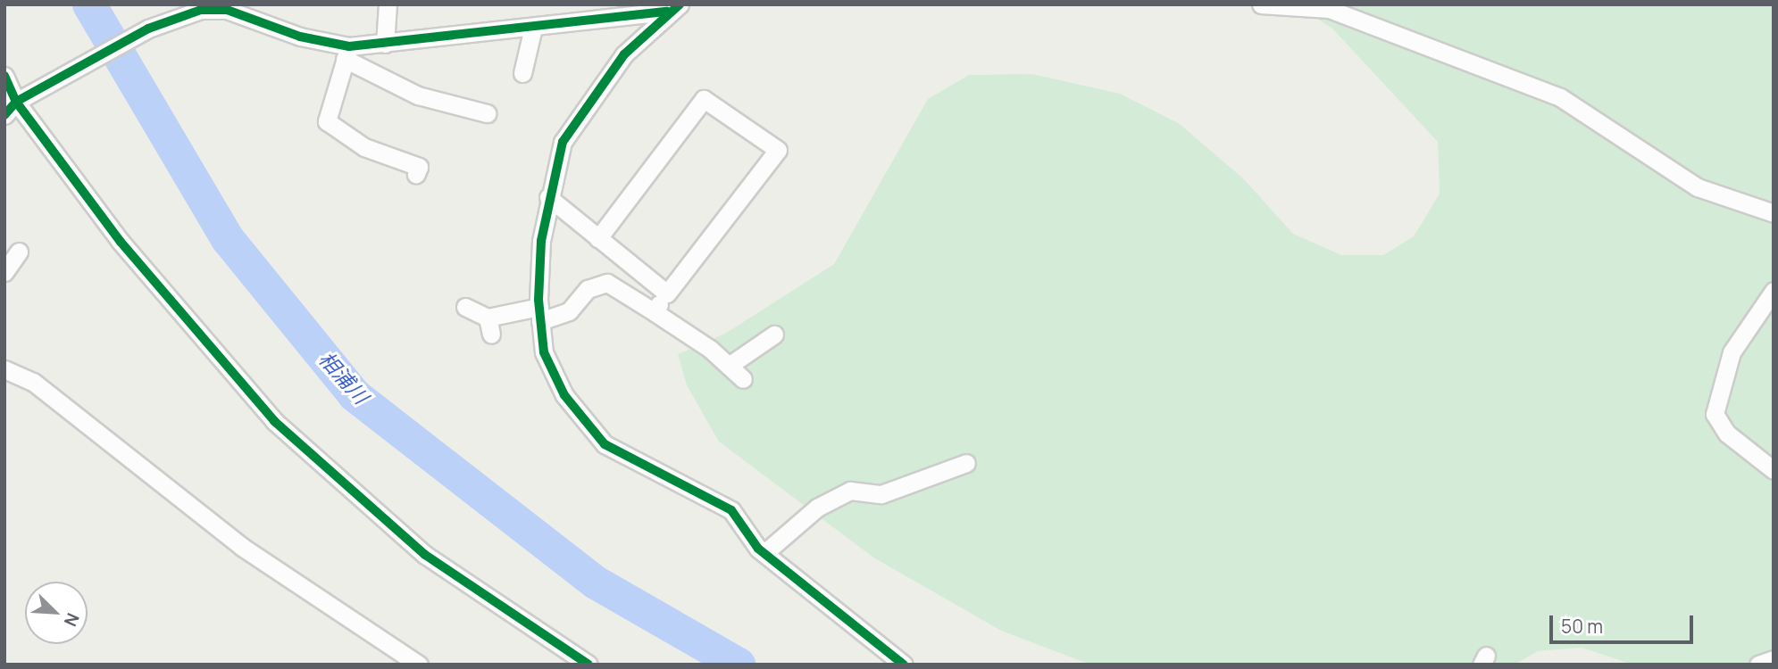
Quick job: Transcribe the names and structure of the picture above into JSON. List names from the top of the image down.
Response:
{
  "water": ["相浦川"],
  "scale_bar": "50 m",
  "north": "bottom right"
}
